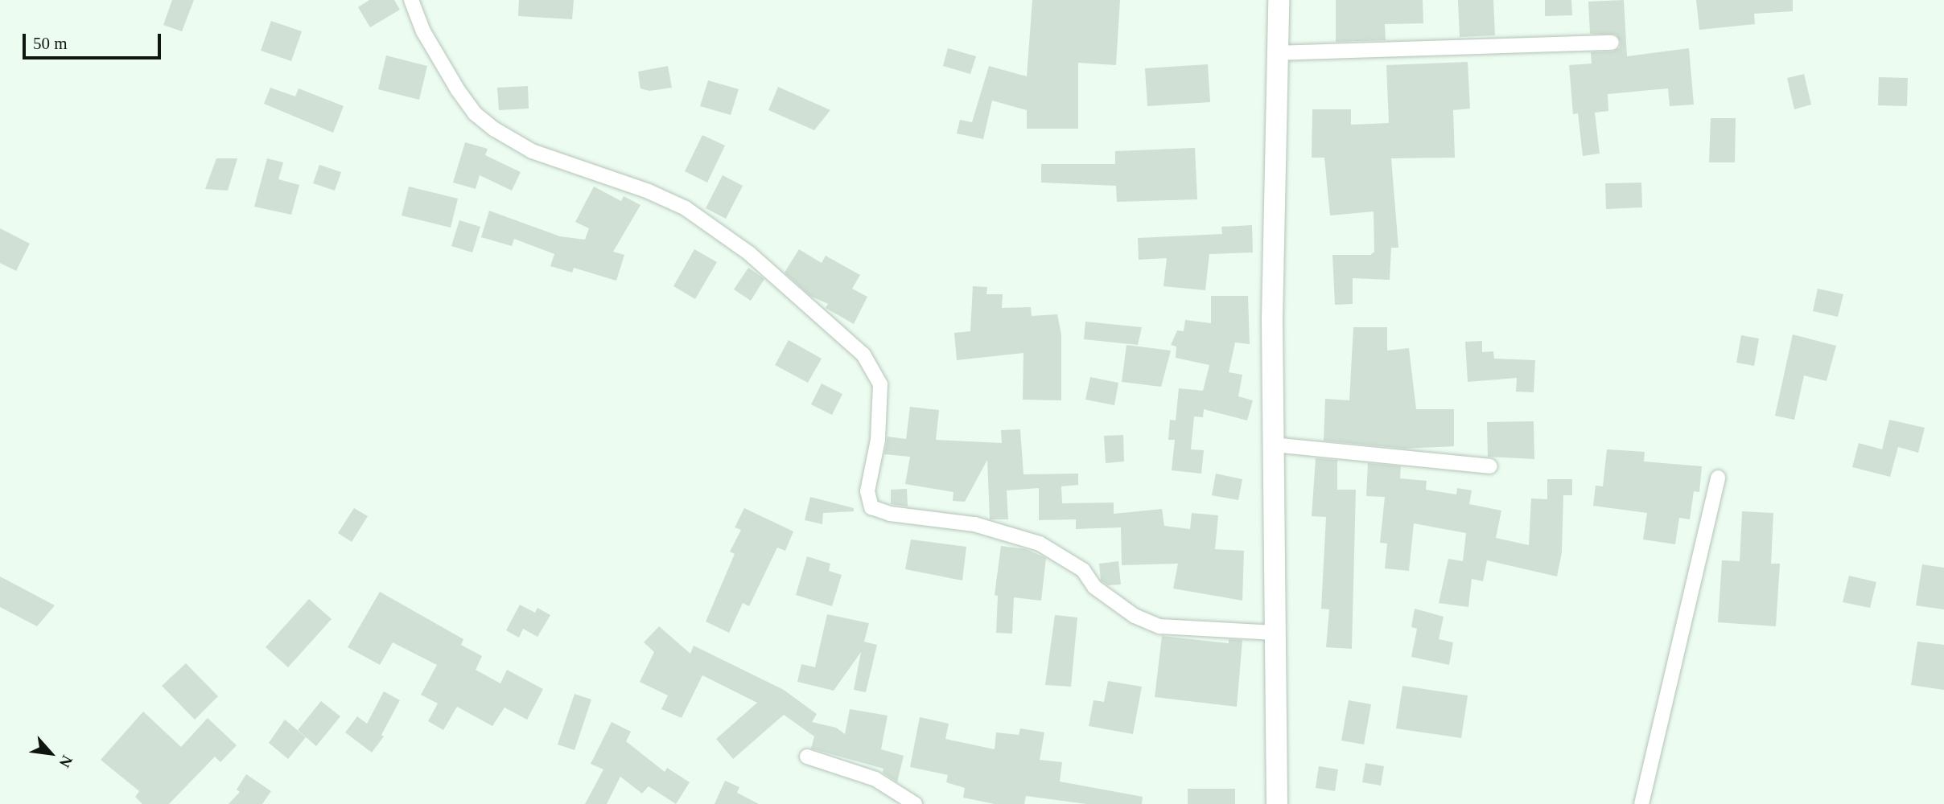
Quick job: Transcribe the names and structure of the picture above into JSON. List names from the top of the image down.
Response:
{
  "scale_bar": "50 m",
  "north": "bottom right"
}
